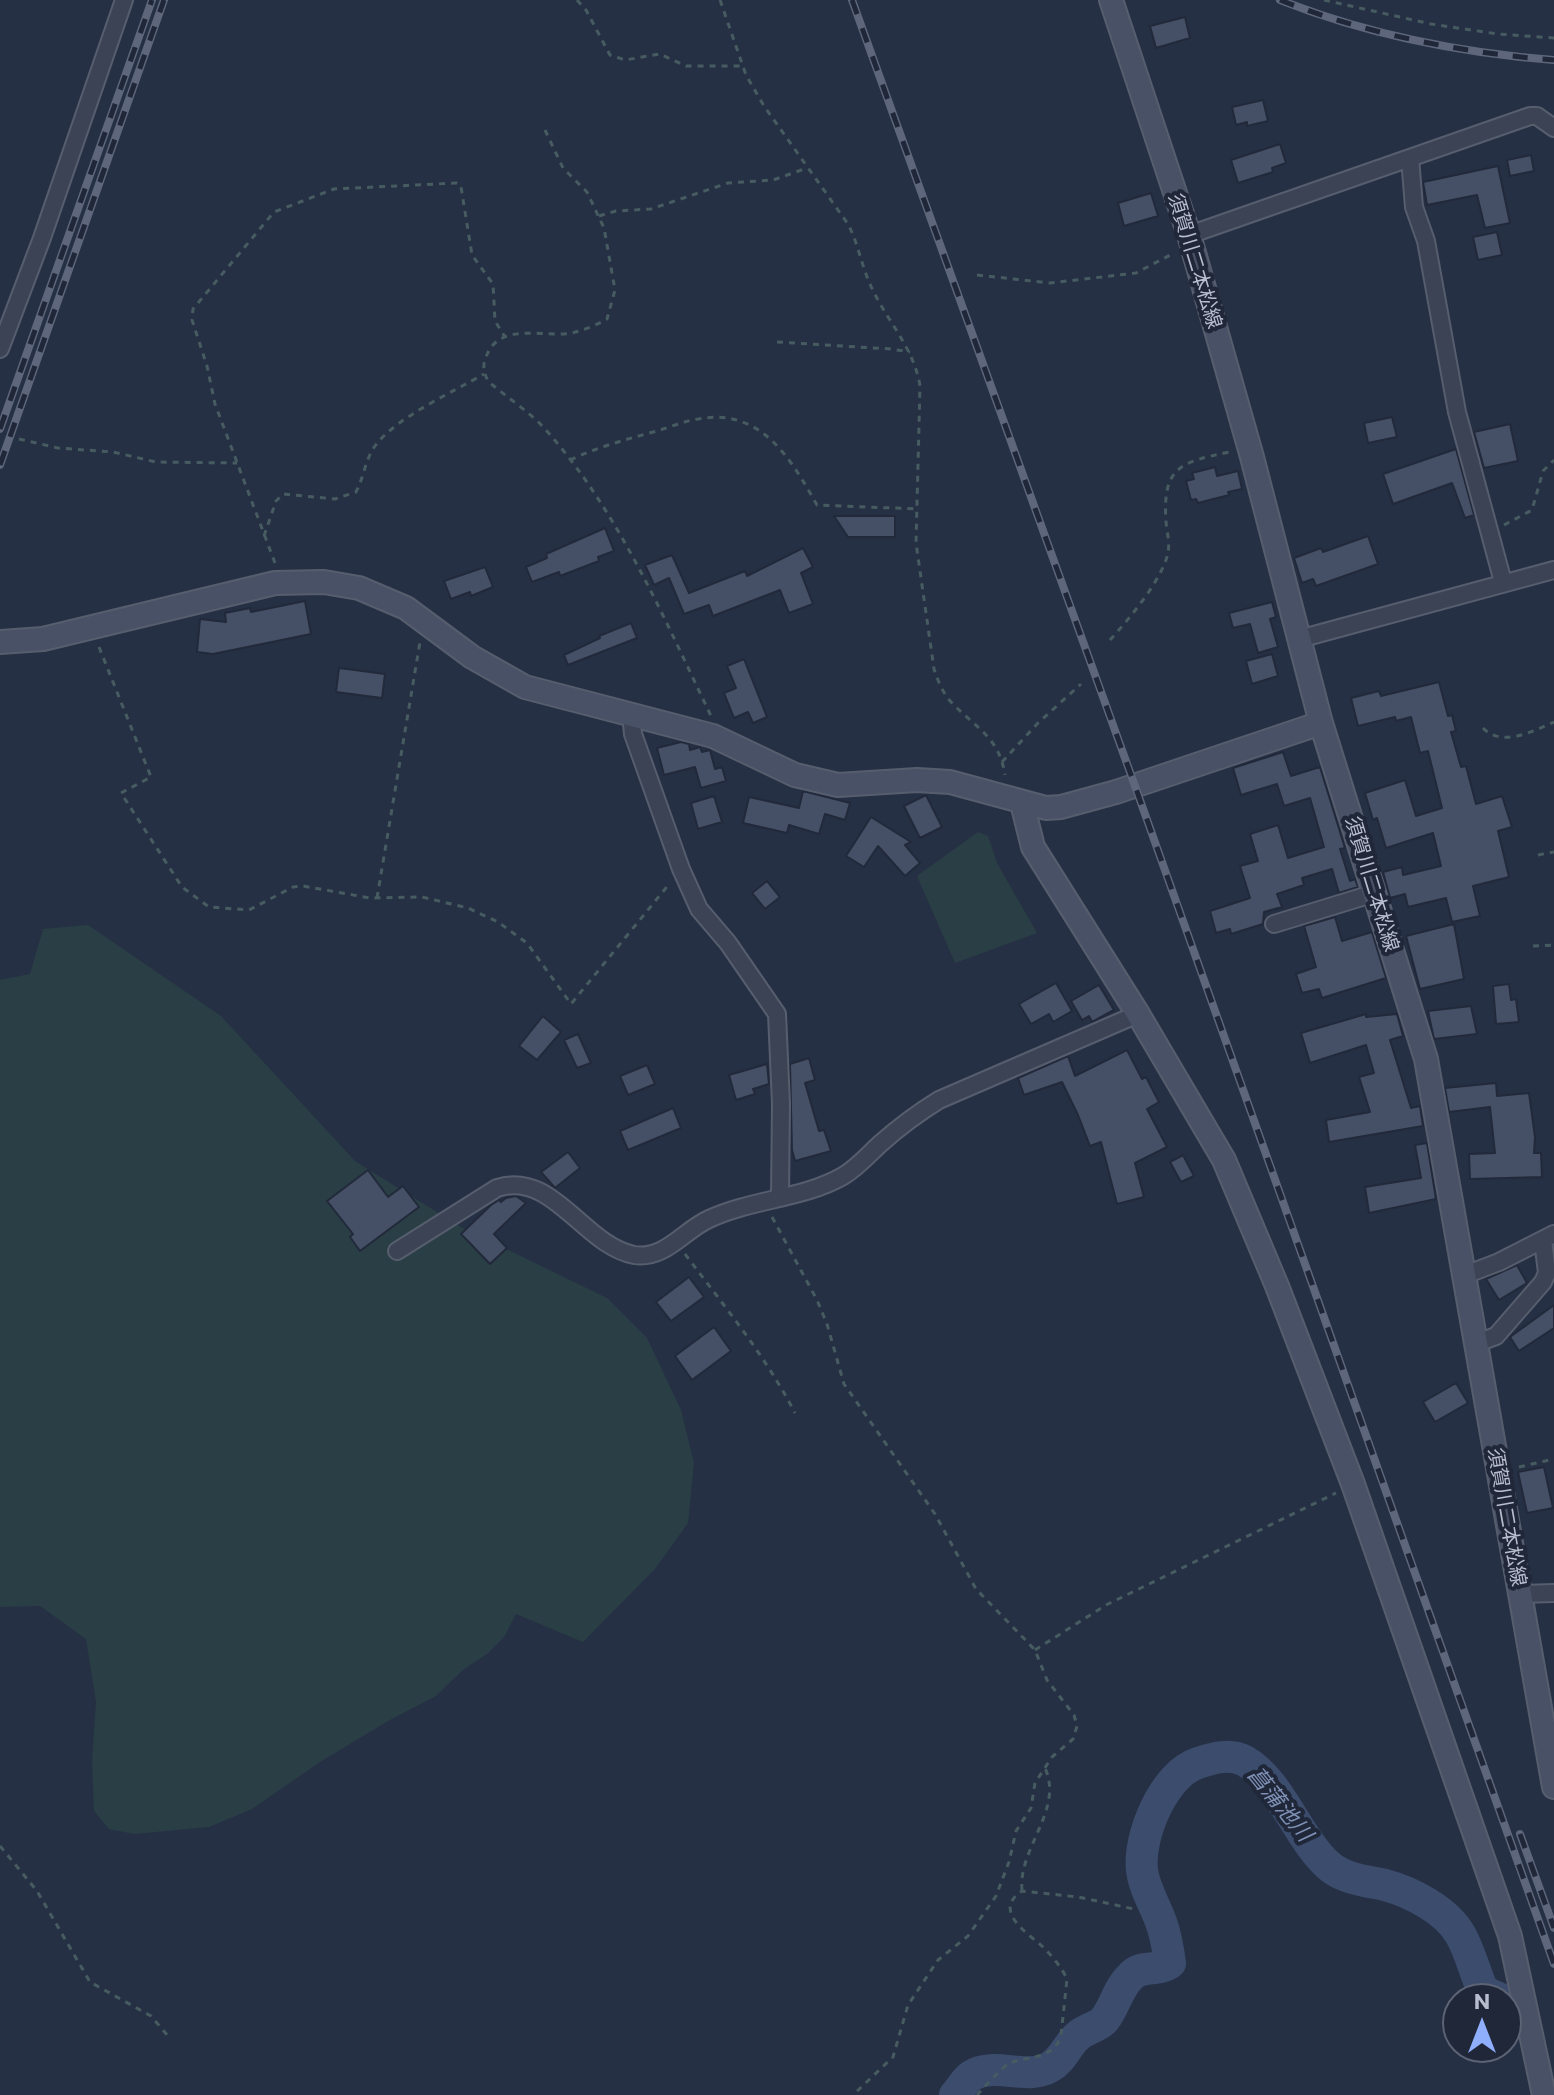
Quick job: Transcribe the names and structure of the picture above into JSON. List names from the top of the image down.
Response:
{
  "streets": {
    "street": ["須賀川二本松線"]
  },
  "water": ["菖蒲池川"],
  "north": "top"
}
